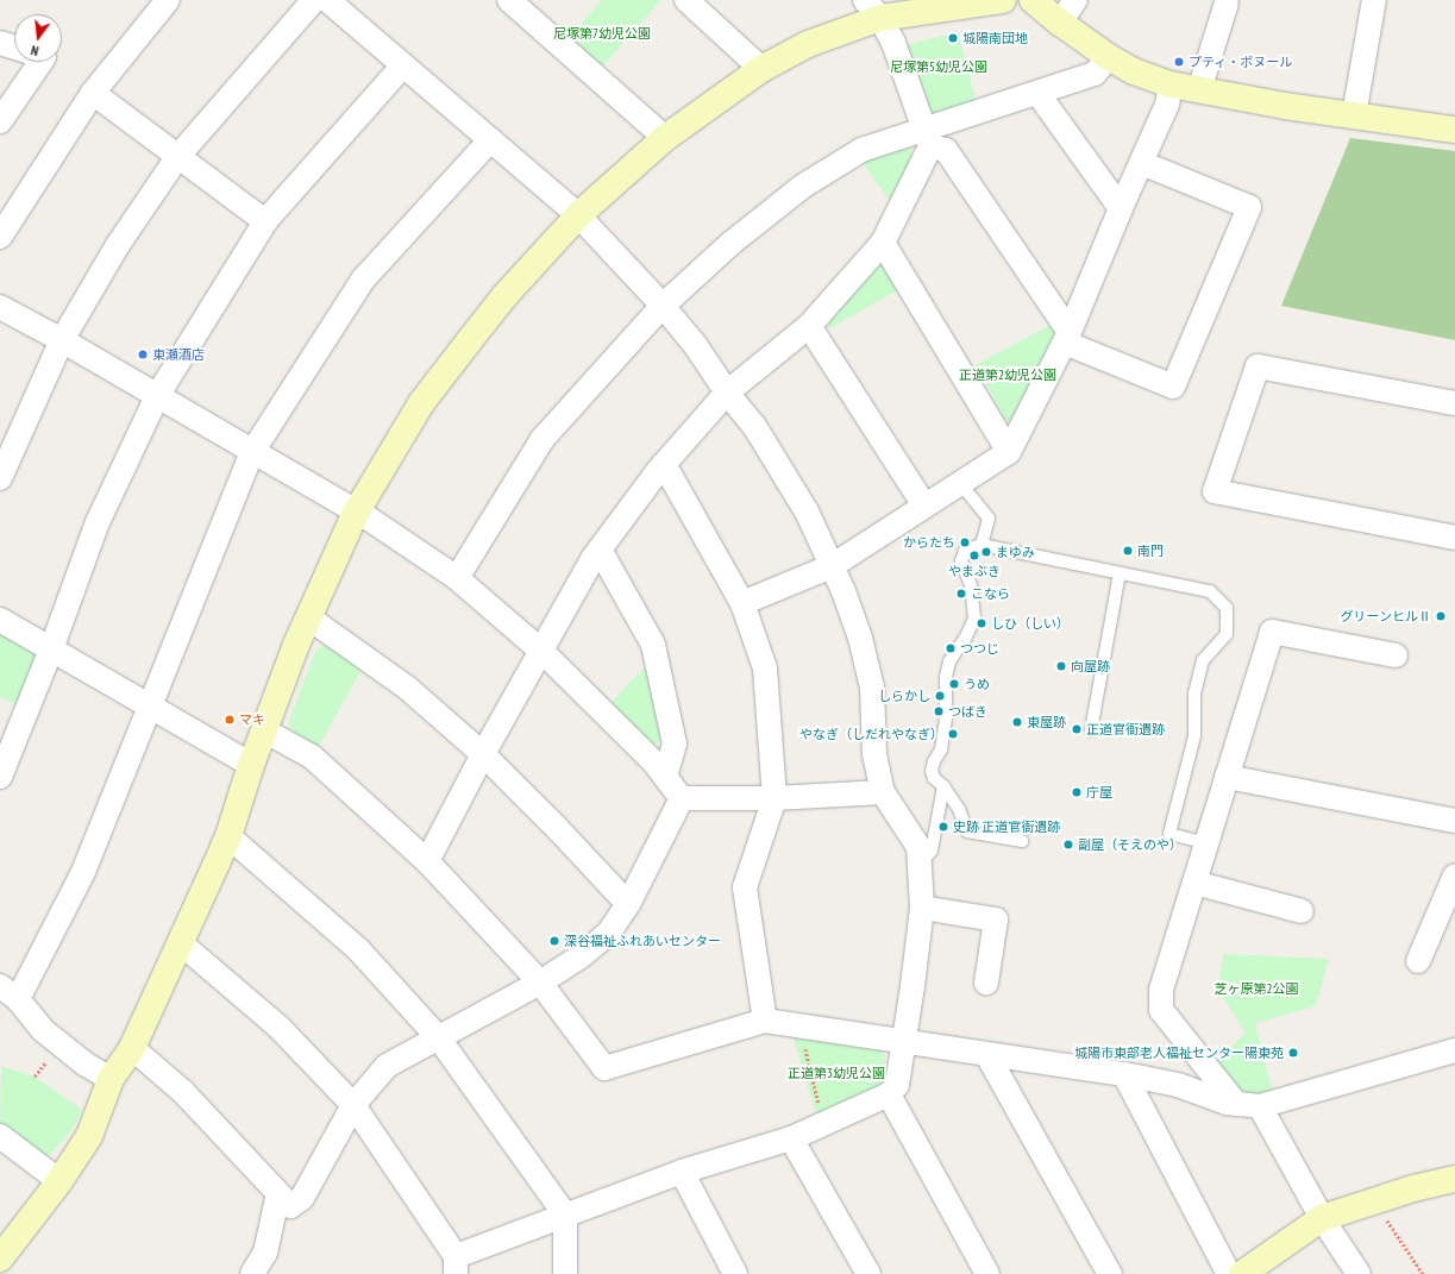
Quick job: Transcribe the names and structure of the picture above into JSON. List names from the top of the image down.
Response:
{
  "parks": [
    "尼塚第7幼児公園",
    "尼塚第5幼児公園",
    "正道第2幼児公園",
    "芝ヶ原第2公園",
    "正道第3幼児公園"
  ],
  "places": [
    "城陽南団地",
    "プティ・ボヌール",
    "東瀬酒店",
    "からたち",
    "南門",
    "まゆみ",
    "やまぶき",
    "こなら",
    "グリーンヒルⅡ",
    "しひ（しい）",
    "つつじ",
    "向屋跡",
    "うめ",
    "しらかし",
    "つばき",
    "マキ",
    "東屋跡",
    "正道官衙遺跡",
    "やなぎ（しだれやなぎ）",
    "庁屋",
    "史跡 正道官衙遺跡",
    "副屋（そえのや）",
    "深谷福祉ふれあいセンター",
    "城陽市東部老人福祉センター陽東苑"
  ],
  "north": "bottom"
}
